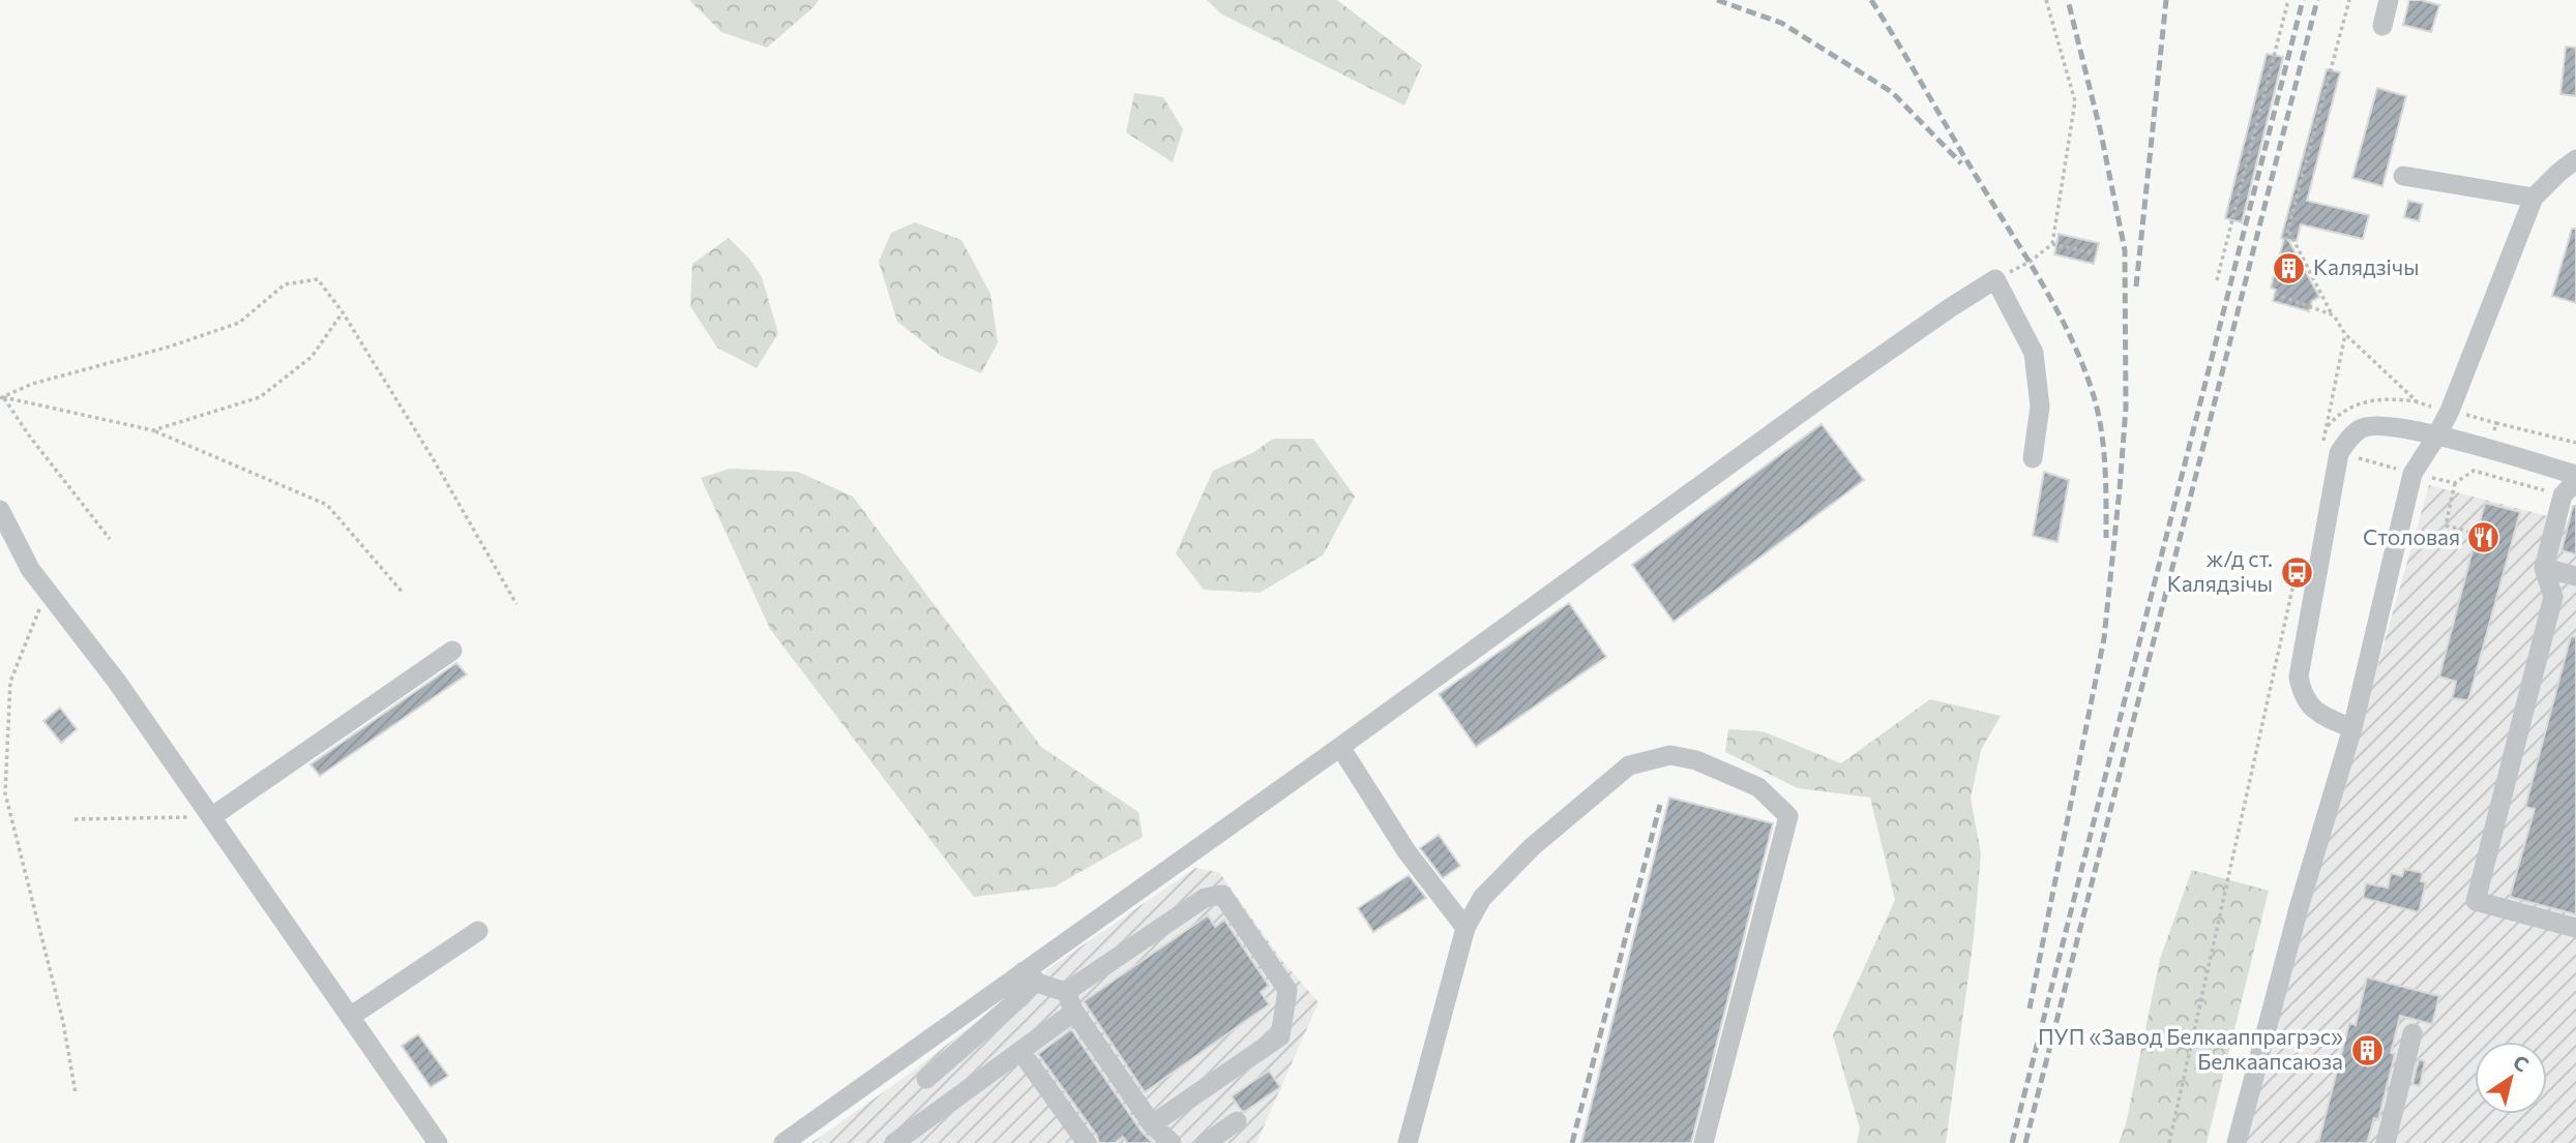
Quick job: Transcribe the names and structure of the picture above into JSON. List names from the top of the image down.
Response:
{
  "places": {
    "building": ["Калядзічы", "ПУП «Завод Белкааппрагрэс» Белкаапсаюза"],
    "restaurant": ["Столовая"],
    "bus stop": ["ж/д ст. Калядзічы"]
  },
  "north": "top right"
}
